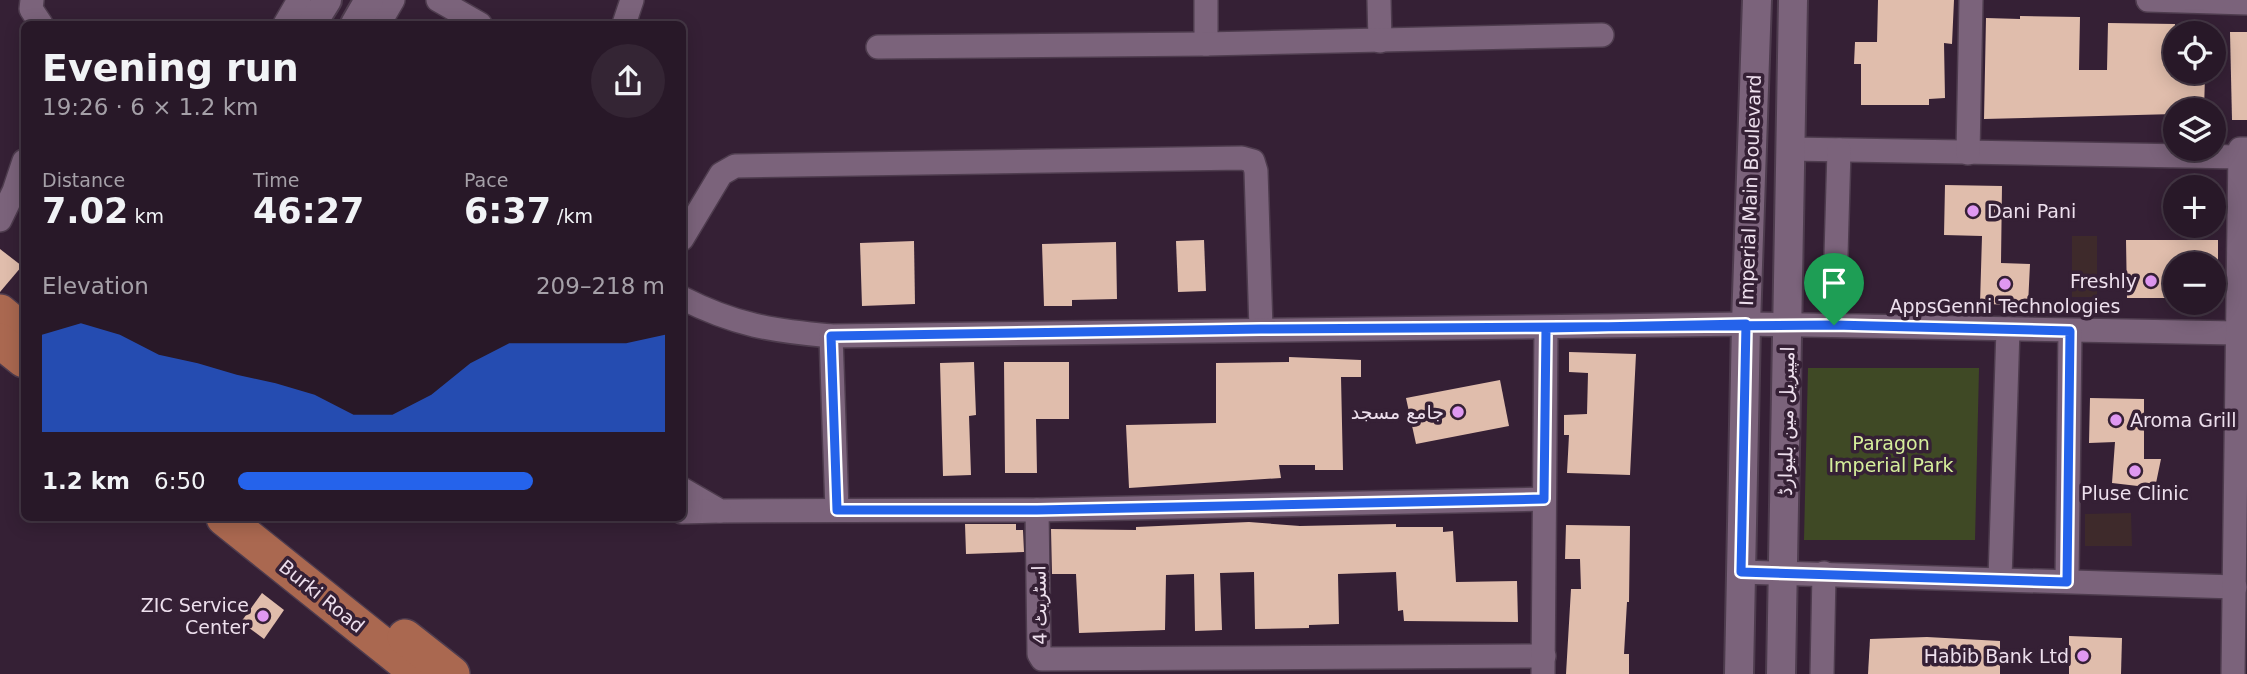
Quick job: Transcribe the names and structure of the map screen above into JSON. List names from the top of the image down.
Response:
{
  "streets": {
    "main road": ["Burki Road"],
    "street": ["Imperial Main Boulevard", "امپیریل مین بلیوارڈ", "اسٹریٹ 4"]
  },
  "parks": ["Paragon Imperial Park"],
  "places": [
    "Dani Pani",
    "Freshly",
    "AppsGenni Technologies",
    "جامع مسجد",
    "Aroma Grill",
    "Pluse Clinic",
    "ZIC Service Center",
    "Habib Bank Ltd"
  ],
  "page": {
    "map_buttons": ["+", "−"],
    "heading": ["Evening run", "19:26 · 6 × 1.2 km"],
    "stats": [
      ["Distance", "7.02 km"],
      ["Time", "46:27"],
      ["Pace", "6:37 /km"]
    ],
    "chart": ["Elevation", "209–218 m"],
    "list": [
      {
        "name": "1.2 km",
        "note": "6:50"
      }
    ]
  }
}
